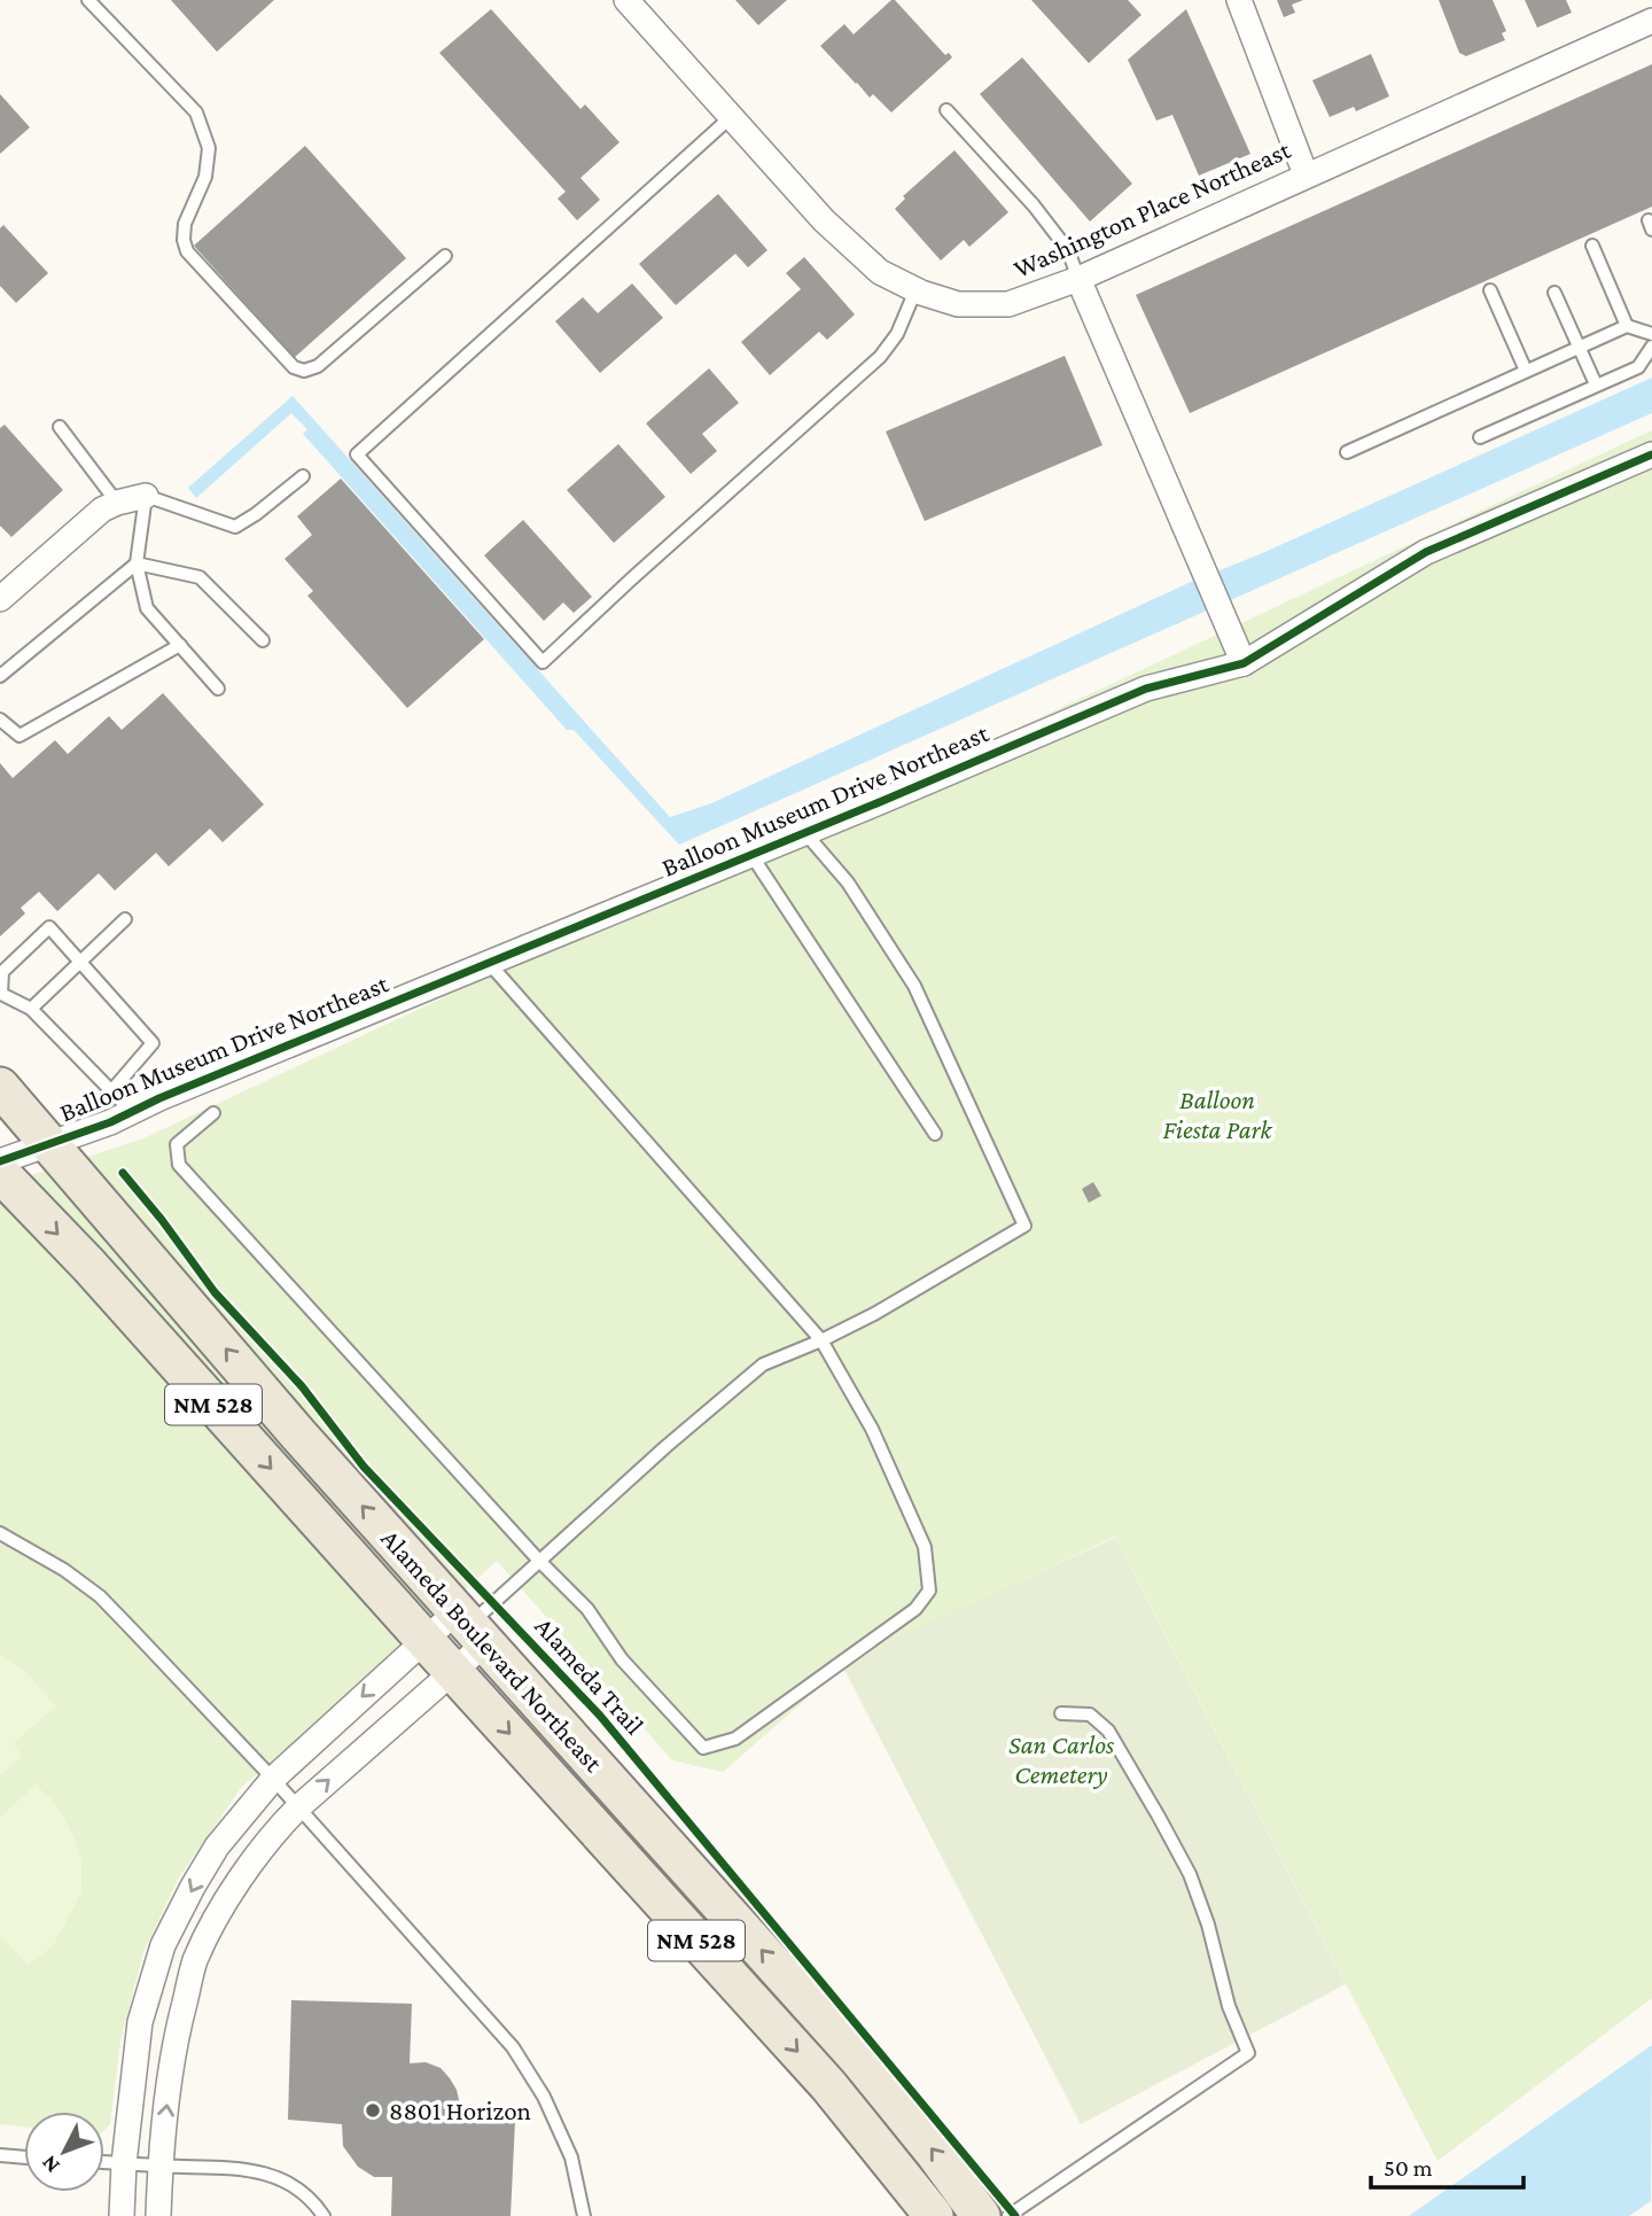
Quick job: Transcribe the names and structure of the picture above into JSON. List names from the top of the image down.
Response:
{
  "streets": {
    "main road": ["NM 528", "Alameda Boulevard Northeast"],
    "street": ["Washington Place Northeast", "Balloon Museum Drive Northeast"],
    "cycle path": ["Alameda Trail"]
  },
  "crossings": [
    ["Balloon Museum Drive Northeast", "Alameda Boulevard Northeast"]
  ],
  "parks": ["Balloon Fiesta Park", "San Carlos Cemetery"],
  "places": ["8801 Horizon"],
  "scale_bar": "50 m",
  "north": "bottom left"
}
